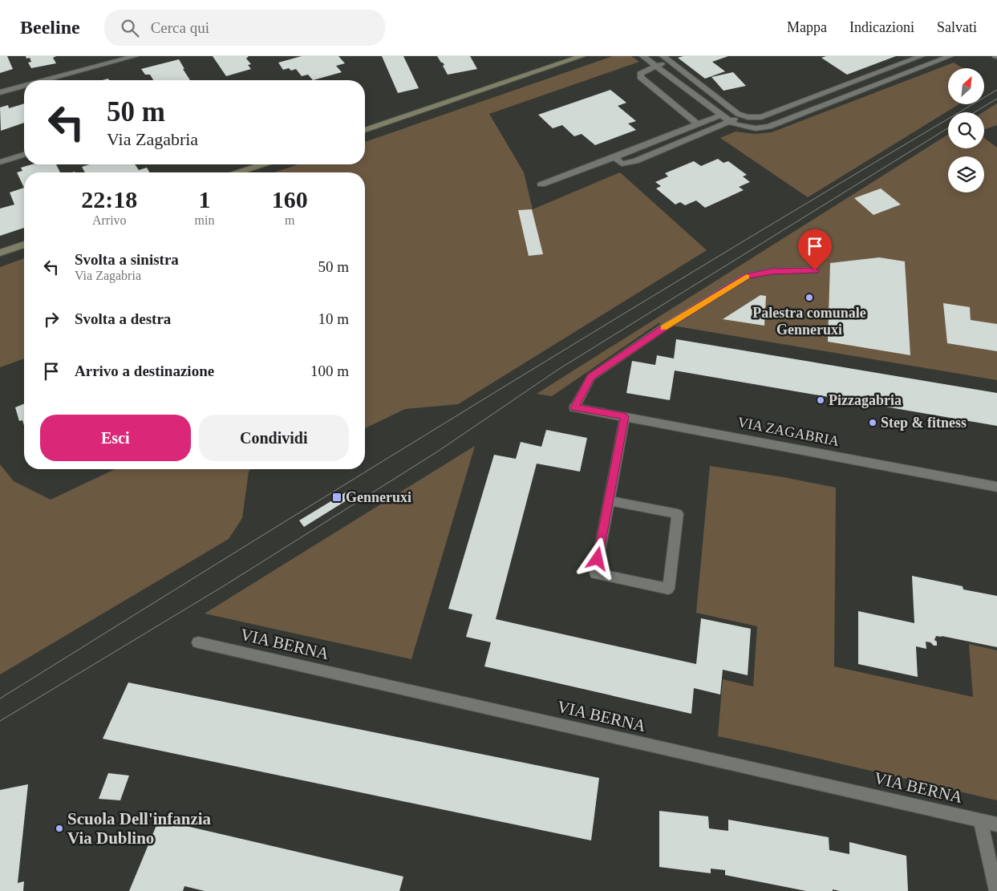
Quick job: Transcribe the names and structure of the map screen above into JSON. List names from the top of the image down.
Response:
{
  "streets": {
    "street": ["VIA ZAGABRIA", "VIA BERNA"]
  },
  "places": {
    "other": [
      "Palestra comunale Genneruxi",
      "Pizzagabria",
      "Step & fitness",
      "Scuola Dell'infanzia Via Dublino"
    ],
    "transit": ["Genneruxi"]
  },
  "north": "top right",
  "page": {
    "header": "Beeline",
    "search": "Cerca qui",
    "nav": ["Mappa", "Indicazioni", "Salvati"],
    "turn": ["50 m", "Via Zagabria"],
    "eta": [
      "22:18",
      "Arrivo",
      "1",
      "min",
      "160",
      "m"
    ],
    "list": [
      {
        "name": "Svolta a sinistra",
        "note": "Via Zagabria",
        "value": "50 m"
      },
      {
        "name": "Svolta a destra",
        "value": "10 m"
      },
      {
        "name": "Arrivo a destinazione",
        "value": "100 m"
      }
    ],
    "buttons": ["Esci", "Condividi"]
  }
}
